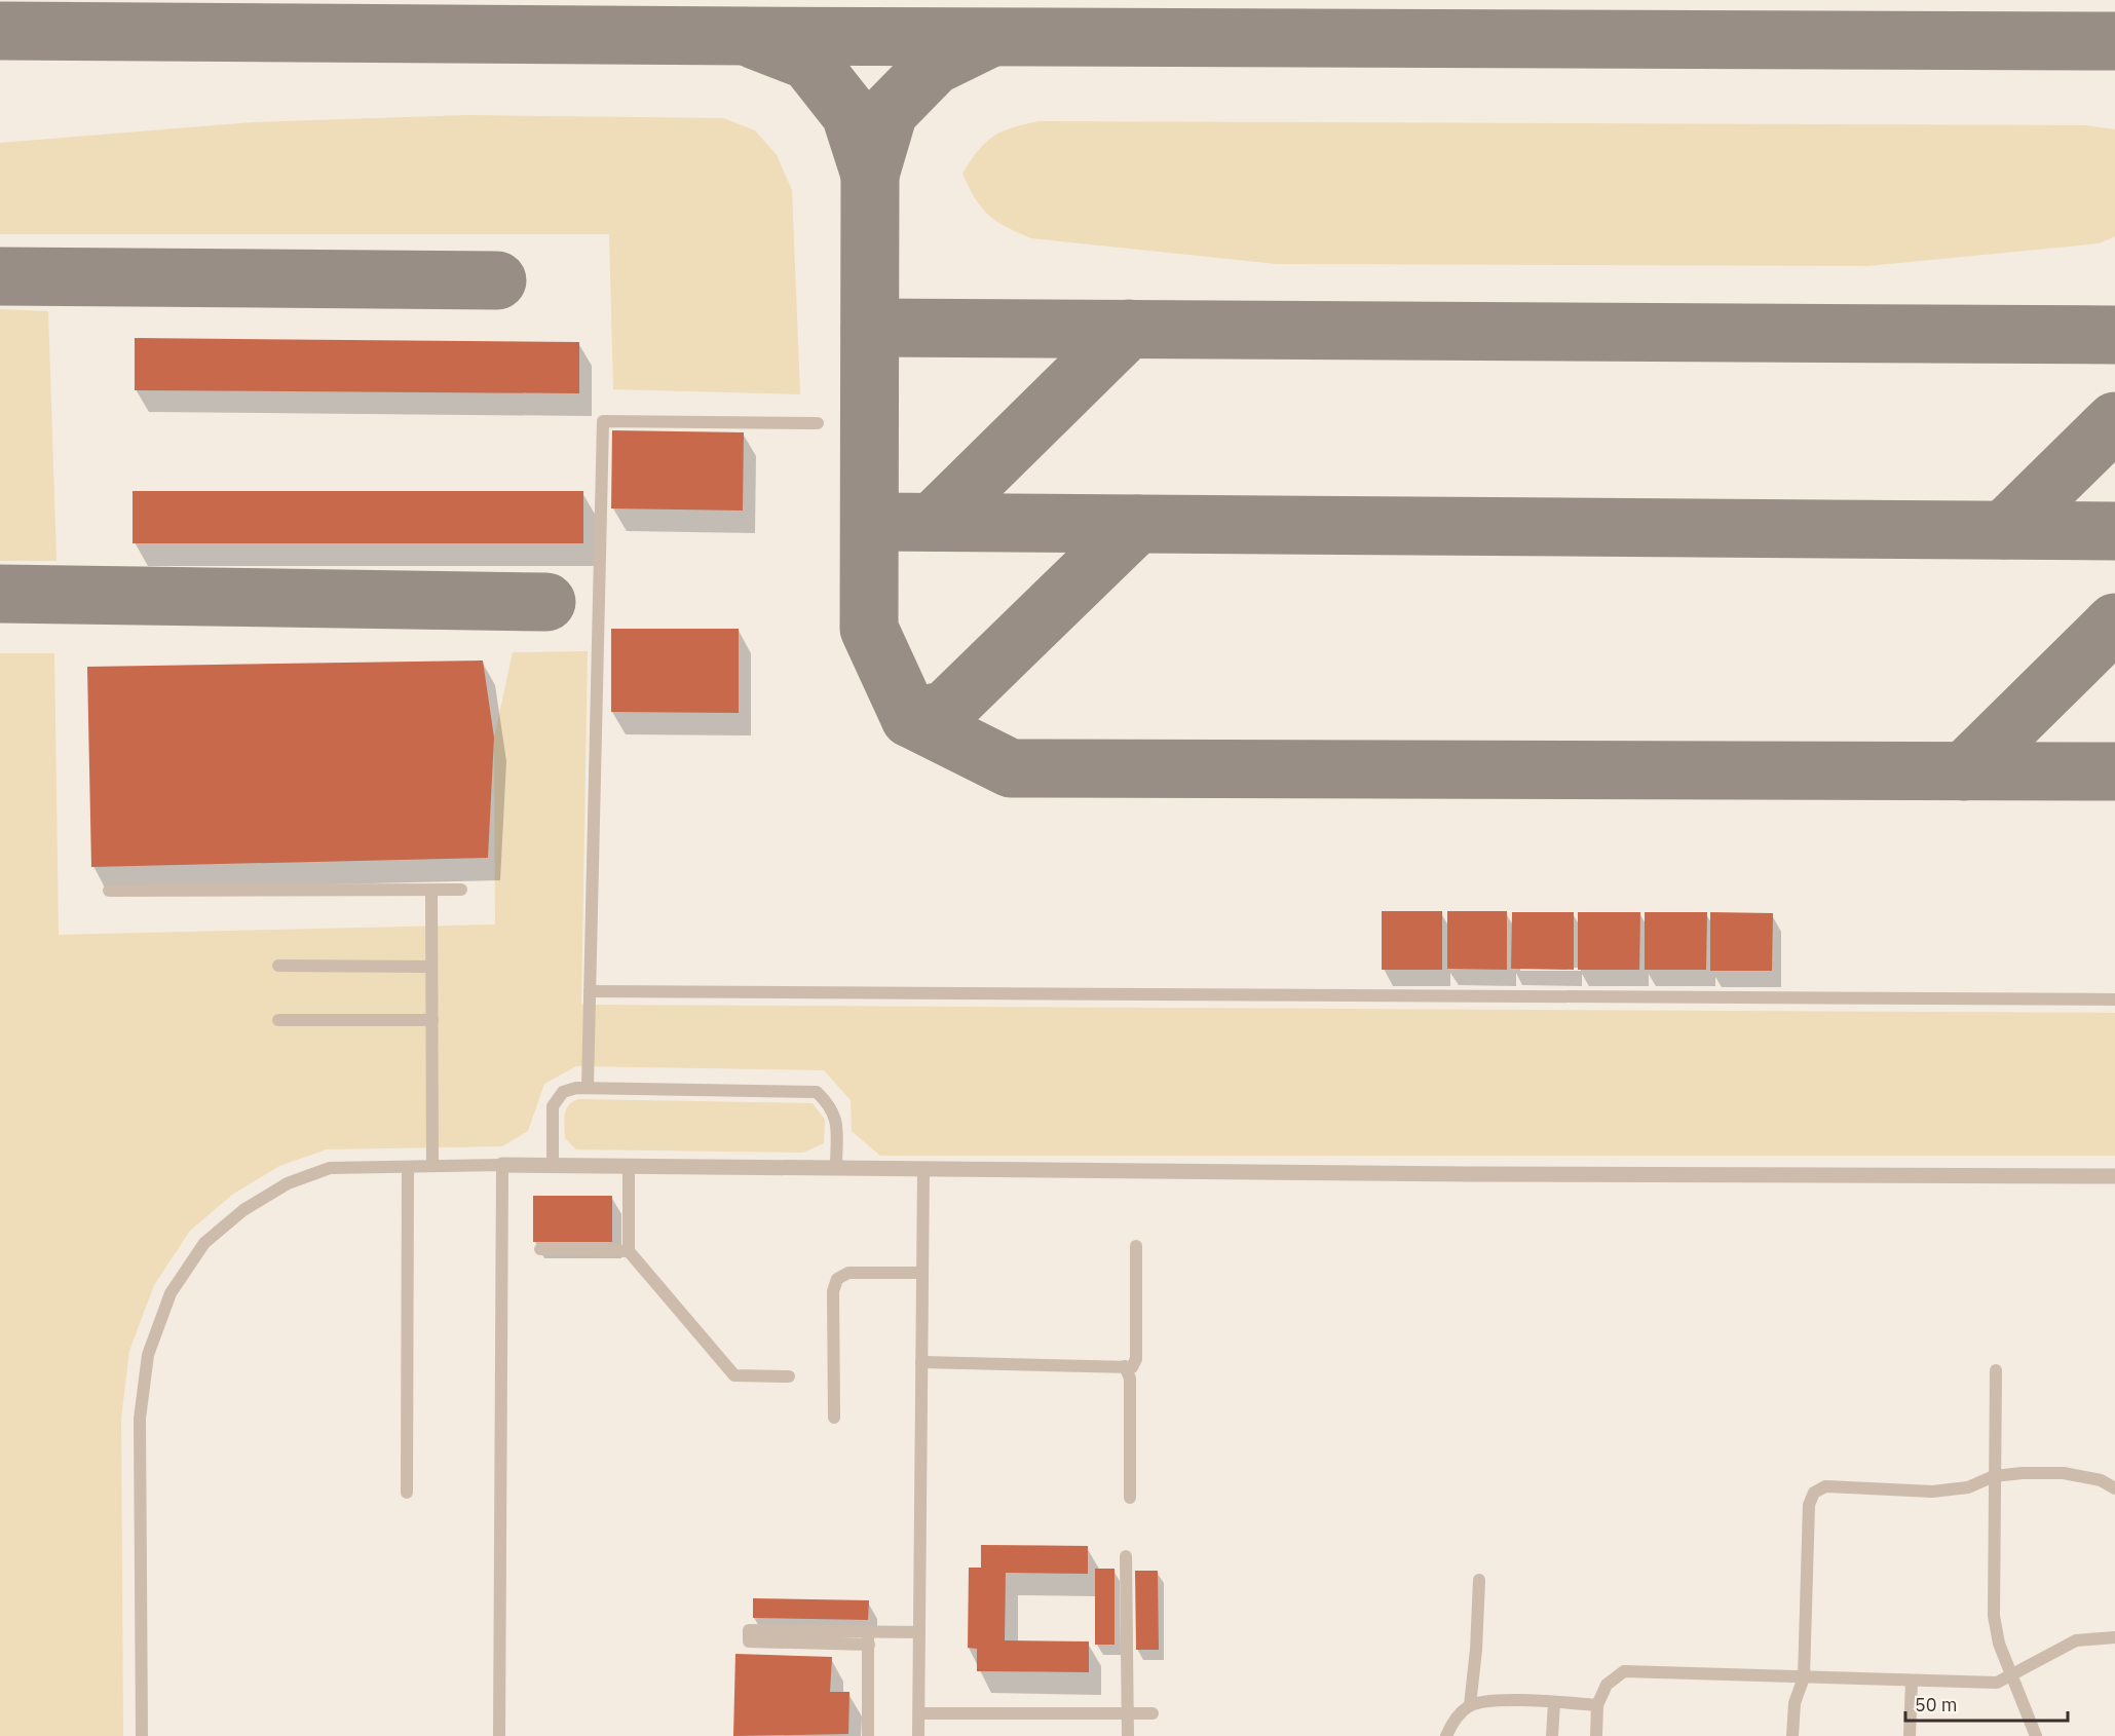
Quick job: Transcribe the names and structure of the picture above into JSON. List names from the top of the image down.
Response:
{
  "scale_bar": "50 m"
}
